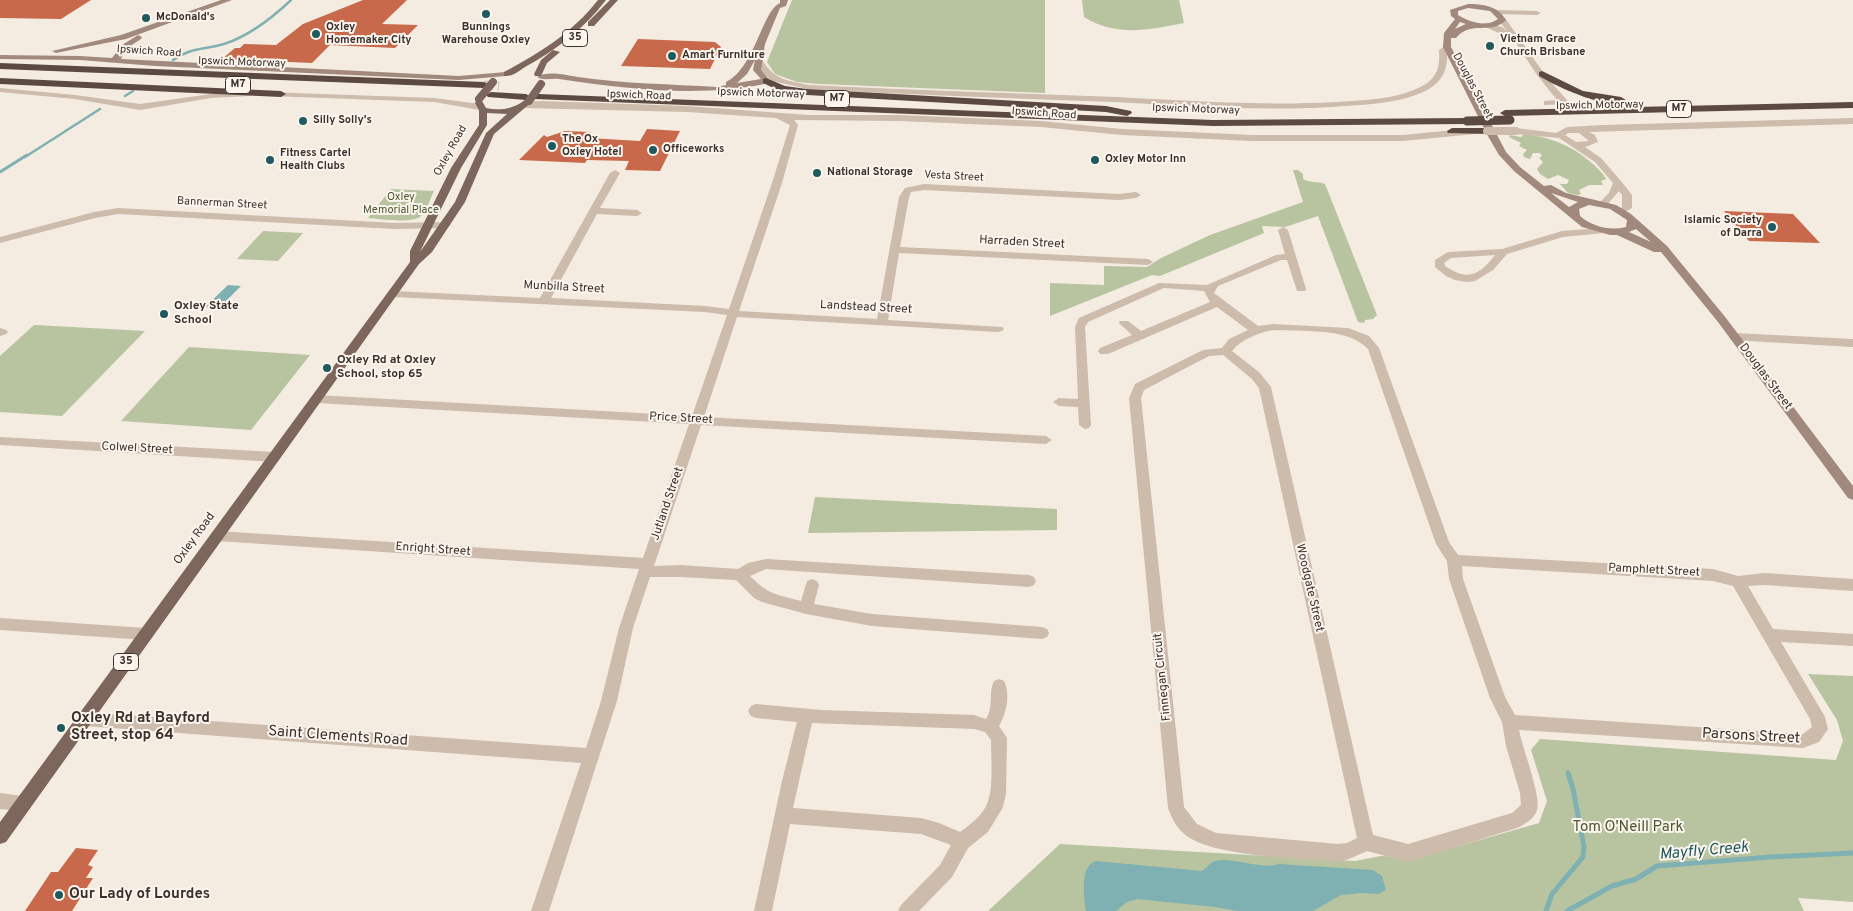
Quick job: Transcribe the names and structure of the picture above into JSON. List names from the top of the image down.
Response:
{
  "streets": {
    "highway": ["Ipswich Motorway", "M7"],
    "main road": [
      "35",
      "Ipswich Road",
      "Douglas Street",
      "Oxley Road"
    ],
    "street": [
      "Vesta Street",
      "Bannerman Street",
      "Harraden Street",
      "Munbilla Street",
      "Landstead Street",
      "Price Street",
      "Colwel Street",
      "Jutland Street",
      "Enright Street",
      "Pamphlett Street",
      "Woodgate Street",
      "Finnegan Circuit",
      "Saint Clements Road",
      "Parsons Street"
    ]
  },
  "crossings": [
    ["35", "Ipswich Road"],
    ["35", "Ipswich Motorway"],
    ["35", "Oxley Road"],
    ["Ipswich Road", "Ipswich Motorway"],
    ["Ipswich Road", "Douglas Street"],
    ["Ipswich Road", "Oxley Road"],
    ["Ipswich Road", "Jutland Street"],
    ["Ipswich Motorway", "Oxley Road"],
    ["Oxley Road", "Bannerman Street"],
    ["Oxley Road", "Munbilla Street"],
    ["Oxley Road", "Price Street"],
    ["Oxley Road", "Colwel Street"],
    ["Oxley Road", "Enright Street"],
    ["Oxley Road", "Saint Clements Road"],
    ["Vesta Street", "Harraden Street"],
    ["Vesta Street", "Landstead Street"],
    ["Munbilla Street", "Landstead Street"],
    ["Munbilla Street", "Jutland Street"],
    ["Landstead Street", "Jutland Street"],
    ["Price Street", "Jutland Street"],
    ["Jutland Street", "Enright Street"],
    ["Jutland Street", "Saint Clements Road"],
    ["Pamphlett Street", "Finnegan Circuit"],
    ["Pamphlett Street", "Parsons Street"],
    ["Woodgate Street", "Finnegan Circuit"],
    ["Finnegan Circuit", "Parsons Street"]
  ],
  "water": ["Mayfly Creek"],
  "parks": ["Oxley Memorial Place", "Tom O'Neill Park"],
  "places": [
    "Bunnings Warehouse Oxley",
    "McDonald's",
    "Oxley Homemaker City",
    "Vietnam Grace Church Brisbane",
    "Amart Furniture",
    "Silly Solly's",
    "The Ox Oxley Hotel",
    "Officeworks",
    "Fitness Cartel Health Clubs",
    "Oxley Motor Inn",
    "National Storage",
    "Islamic Society of Darra",
    "Oxley State School",
    "Oxley Rd at Oxley School, stop 65",
    "Oxley Rd at Bayford Street, stop 64",
    "Our Lady of Lourdes"
  ]
}
